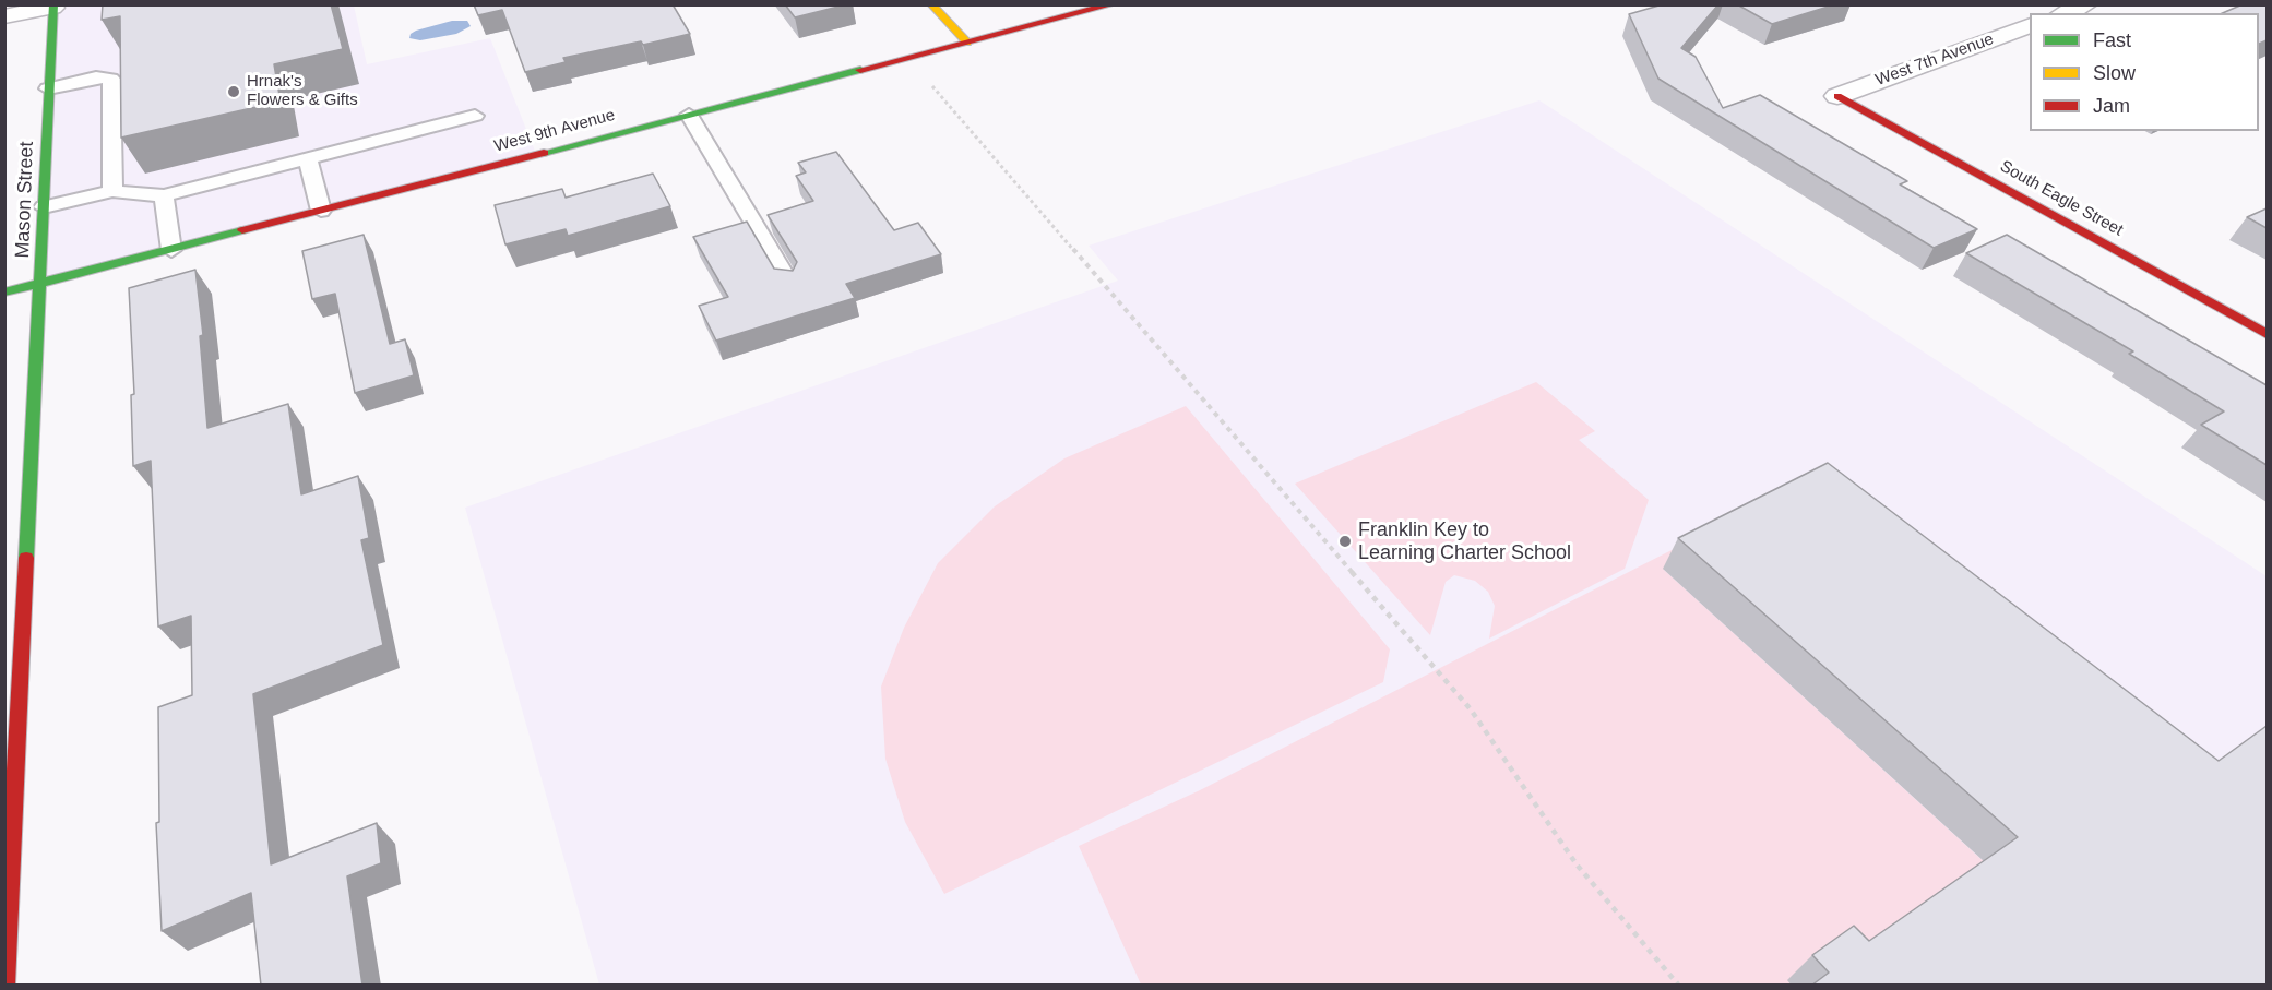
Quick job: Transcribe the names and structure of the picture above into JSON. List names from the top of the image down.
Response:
{
  "streets": {
    "street": [
      "West 7th Avenue",
      "West 9th Avenue",
      "South Eagle Street",
      "Mason Street"
    ]
  },
  "crossings": [
    ["West 7th Avenue", "South Eagle Street"],
    ["West 9th Avenue", "Mason Street"]
  ],
  "places": ["Hrnak's Flowers & Gifts", "Franklin Key to Learning Charter School"],
  "legend": ["Fast", "Slow", "Jam"]
}
